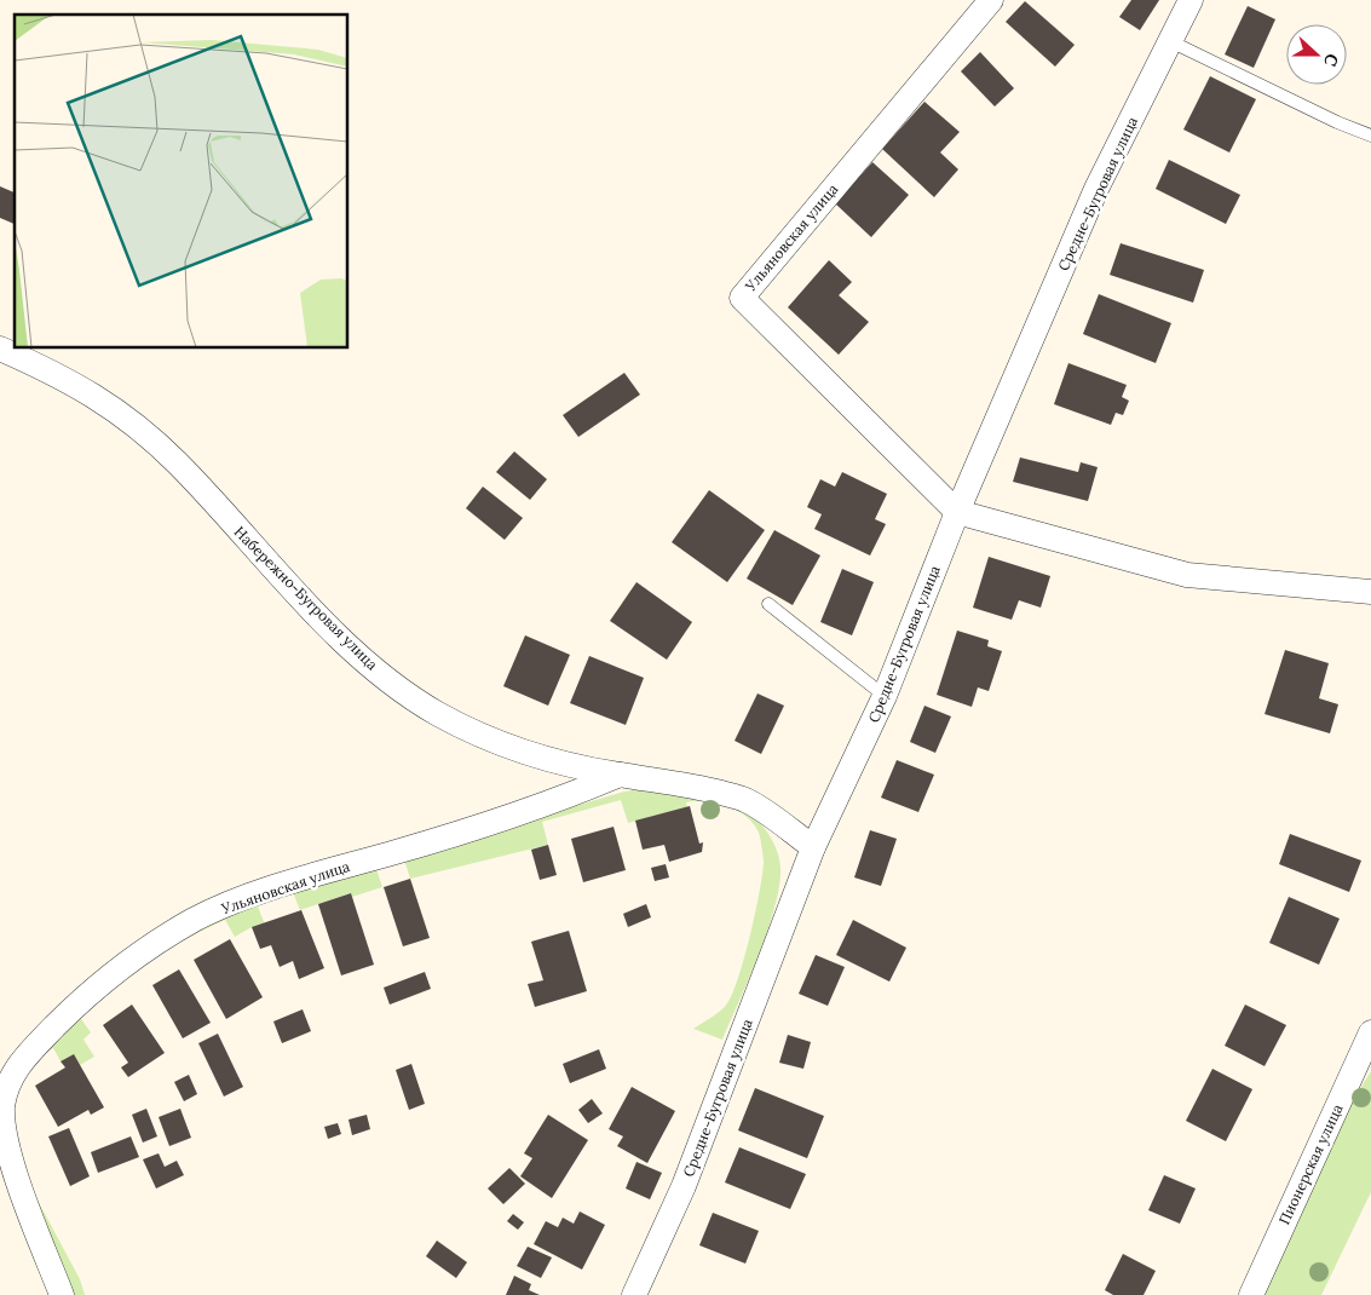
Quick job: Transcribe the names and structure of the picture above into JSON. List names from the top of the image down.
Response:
{
  "streets": {
    "street": [
      "Средне-Бугровая улица",
      "Ульяновская улица",
      "Набережно-Бугровая улица",
      "Пионерская улица"
    ]
  },
  "crossings": [
    ["Средне-Бугровая улица", "Ульяновская улица"],
    ["Средне-Бугровая улица", "Набережно-Бугровая улица"],
    ["Ульяновская улица", "Набережно-Бугровая улица"]
  ],
  "north": "right"
}
